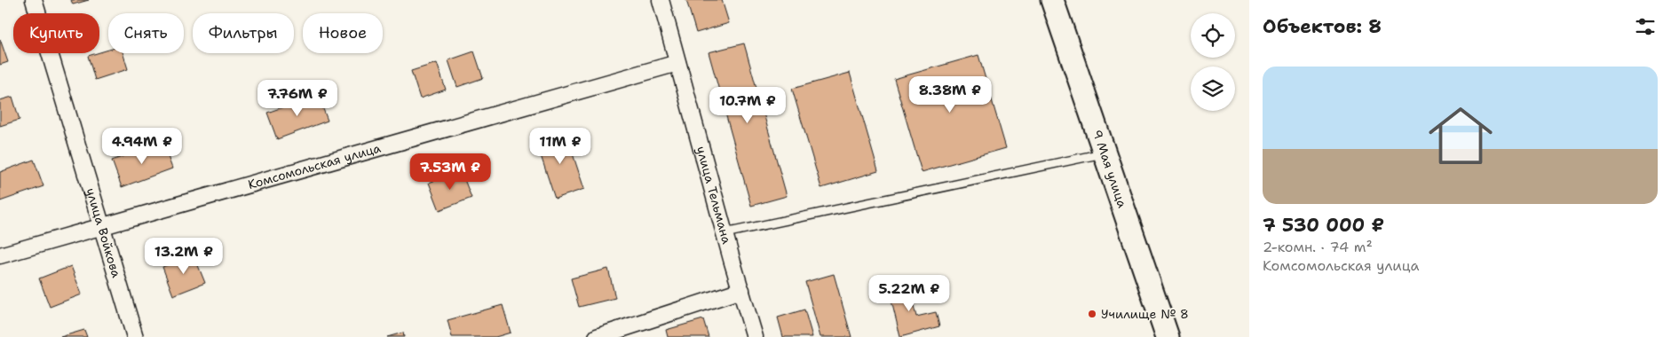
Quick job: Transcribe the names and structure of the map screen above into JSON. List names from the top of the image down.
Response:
{
  "streets": {
    "main road": ["9 Мая улица"],
    "street": ["Комсомольская улица", "улица Тельмана", "улица Войкова"]
  },
  "crossings": [
    ["Комсомольская улица", "улица Тельмана"],
    ["Комсомольская улица", "улица Войкова"]
  ],
  "places": ["Училище № 8"],
  "page": {
    "heading": "Объектов: 8",
    "chip": [
      "Купить",
      "Снять",
      "Фильтры",
      "Новое"
    ],
    "list": [
      {
        "name": "7 530 000 ₽",
        "note": "2-комн. · 74 m² · Комсомольская улица"
      }
    ],
    "price": [
      "8.38M ₽",
      "7.76M ₽",
      "10.7M ₽",
      "4.94M ₽",
      "11M ₽",
      "7.53M ₽",
      "13.2M ₽",
      "5.22M ₽"
    ]
  }
}
